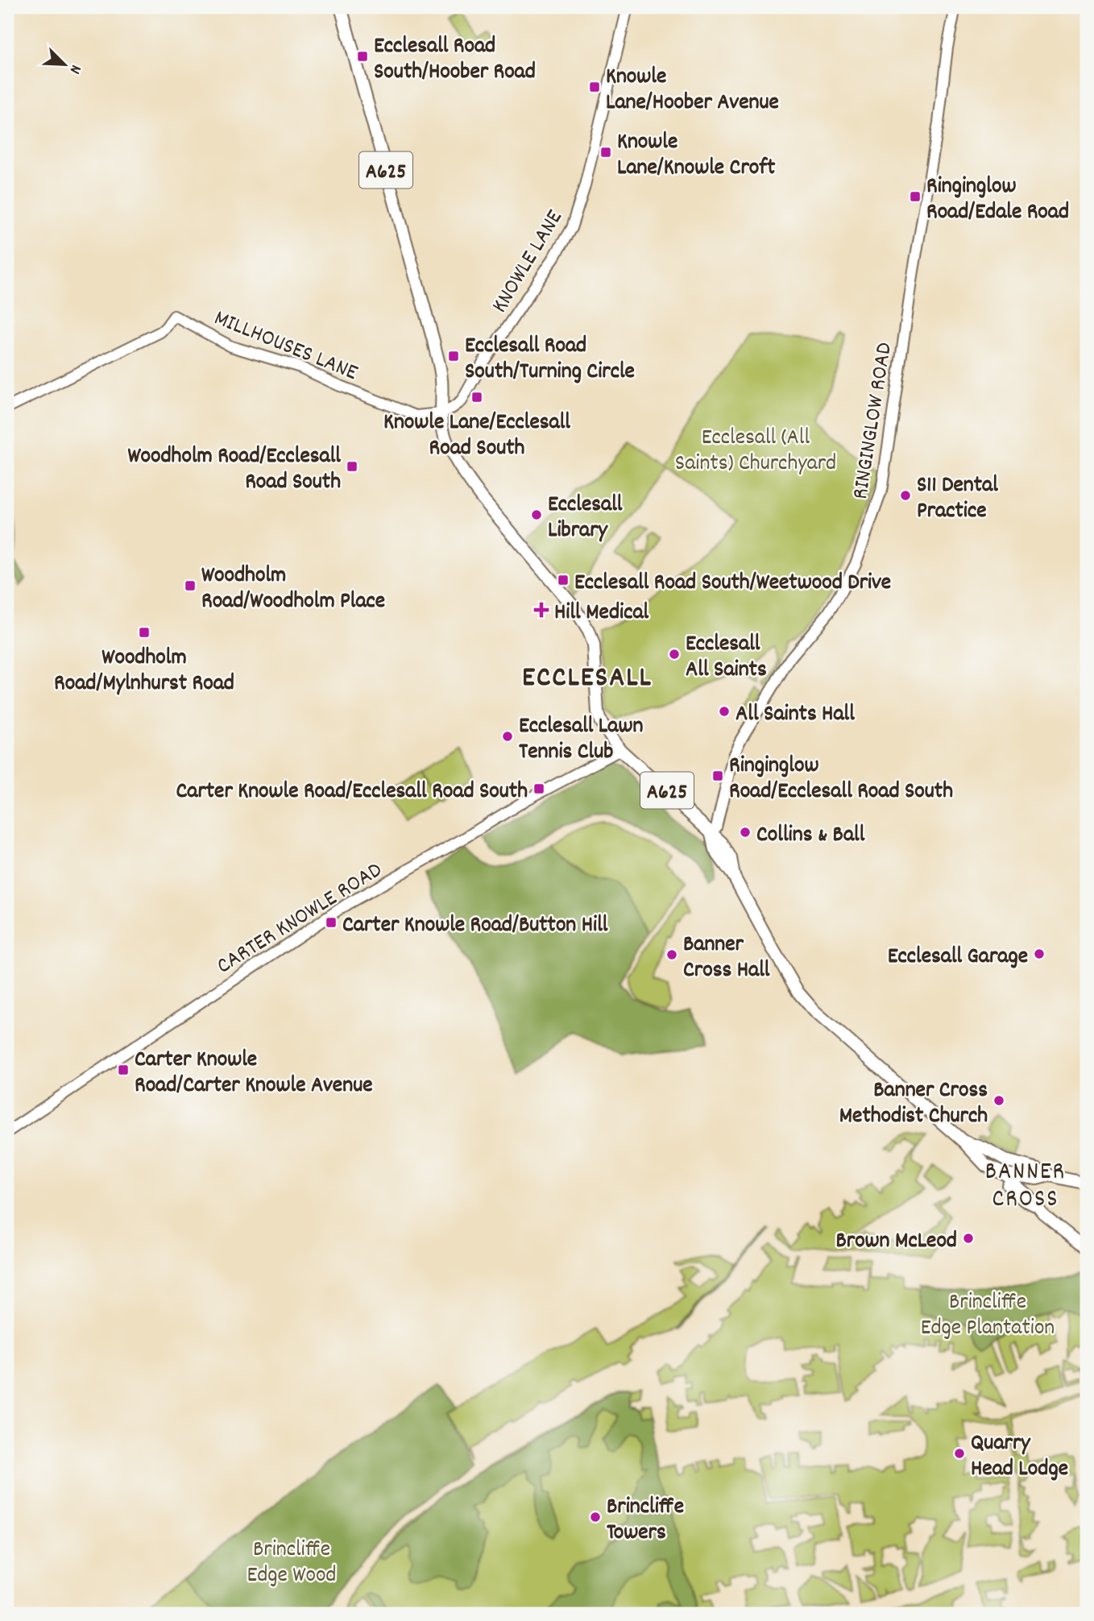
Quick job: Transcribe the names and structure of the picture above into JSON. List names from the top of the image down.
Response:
{
  "streets": {
    "main road": ["A625"],
    "street": [
      "KNOWLE LANE",
      "MILLHOUSES LANE",
      "RINGINGLOW ROAD",
      "CARTER KNOWLE ROAD"
    ]
  },
  "crossings": [
    ["A625", "KNOWLE LANE"],
    ["A625", "MILLHOUSES LANE"],
    ["A625", "RINGINGLOW ROAD"],
    ["A625", "CARTER KNOWLE ROAD"],
    ["KNOWLE LANE", "MILLHOUSES LANE"]
  ],
  "districts": ["ECCLESALL", "BANNER CROSS"],
  "parks": ["Ecclesall (All Saints) Churchyard", "Brincliffe Edge Plantation", "Brincliffe Edge Wood"],
  "places": {
    "transit": [
      "Ecclesall Road South/Hoober Road",
      "Knowle Lane/Hoober Avenue",
      "Knowle Lane/Knowle Croft",
      "Ringinglow Road/Edale Road",
      "Ecclesall Road South/Turning Circle",
      "Knowle Lane/Ecclesall Road South",
      "Woodholm Road/Ecclesall Road South",
      "Ecclesall Road South/Weetwood Drive",
      "Woodholm Road/Woodholm Place",
      "Woodholm Road/Mylnhurst Road",
      "Ringinglow Road/Ecclesall Road South",
      "Carter Knowle Road/Ecclesall Road South",
      "Carter Knowle Road/Button Hill",
      "Carter Knowle Road/Carter Knowle Avenue"
    ],
    "other": [
      "S11 Dental Practice",
      "Ecclesall Library",
      "Ecclesall All Saints",
      "All Saints Hall",
      "Ecclesall Lawn Tennis Club",
      "Collins & Ball",
      "Ecclesall Garage",
      "Banner Cross Hall",
      "Banner Cross Methodist Church",
      "Brown McLeod",
      "Quarry Head Lodge",
      "Brincliffe Towers"
    ],
    "health": ["Hill Medical"]
  },
  "north": "bottom right"
}
